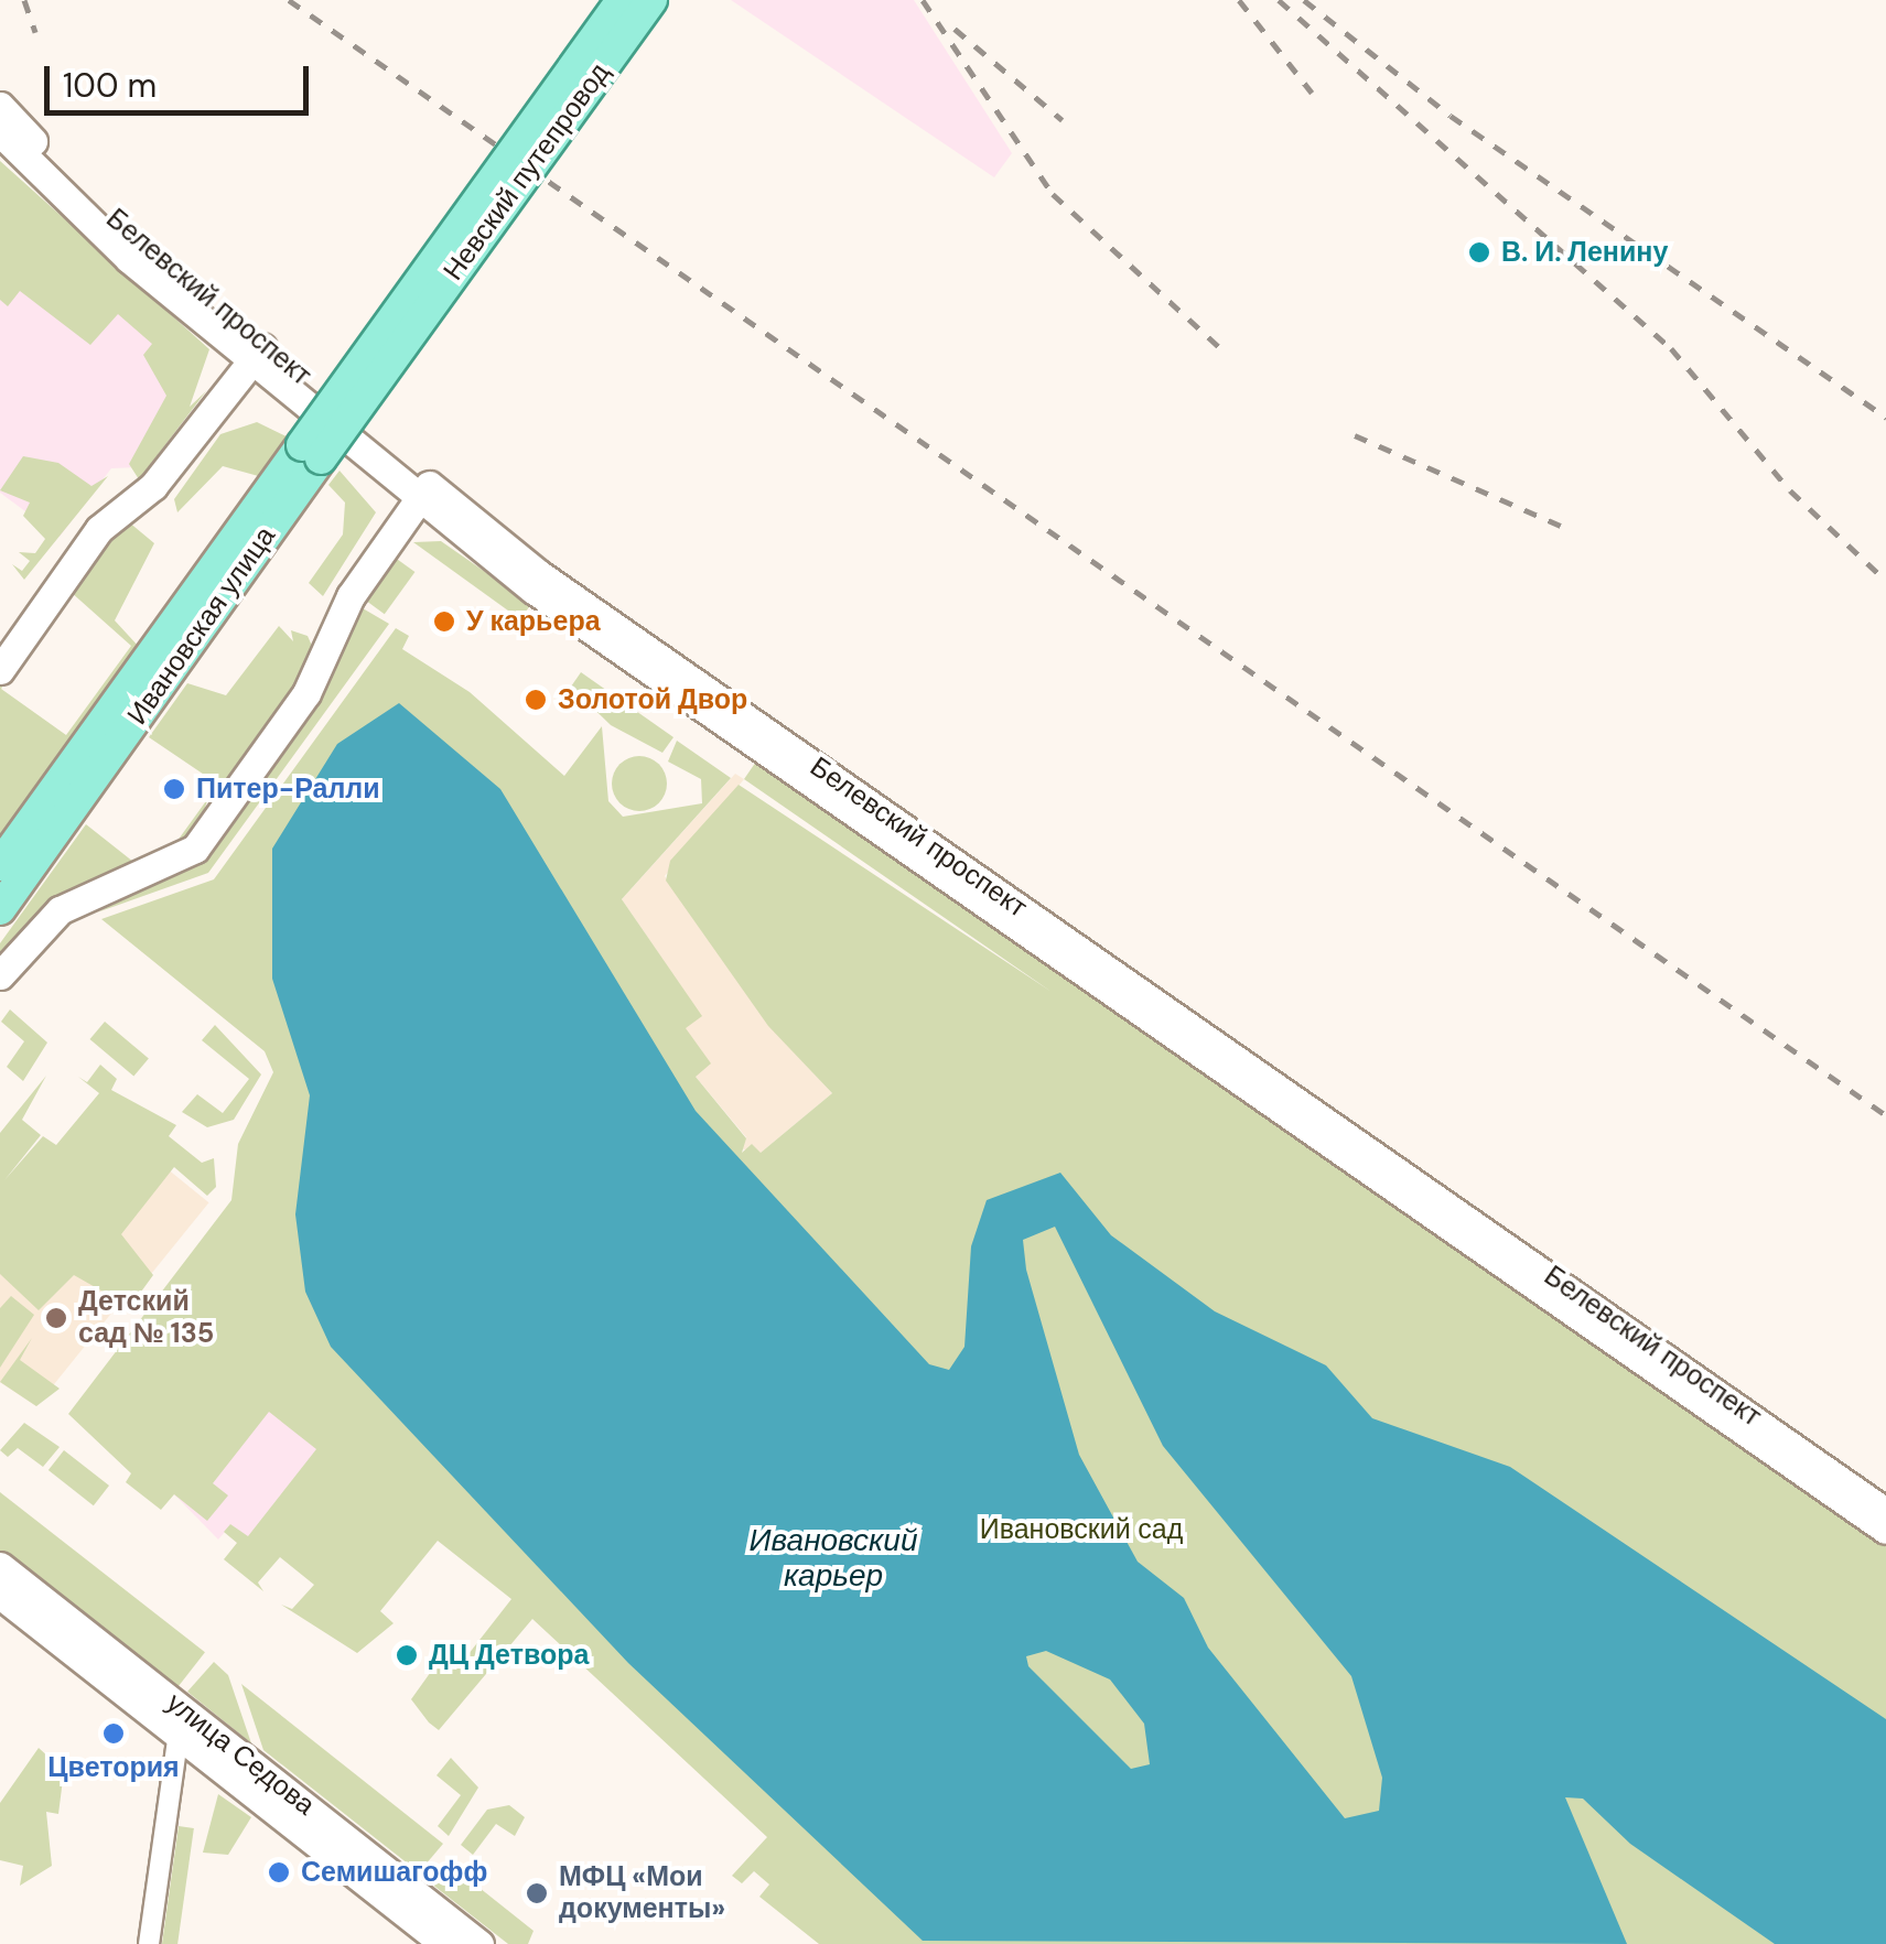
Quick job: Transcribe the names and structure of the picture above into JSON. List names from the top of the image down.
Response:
{
  "streets": {
    "main road": ["Невский путепровод", "Ивановская улица"],
    "street": ["Белевский проспект", "улица Седова"]
  },
  "crossings": [
    ["Невский путепровод", "Ивановская улица"]
  ],
  "water": ["Ивановский карьер"],
  "parks": ["Ивановский сад"],
  "places": [
    "В. И. Ленину",
    "У карьера",
    "Золотой Двор",
    "Питер-Ралли",
    "Детский сад № 135",
    "ДЦ Детвора",
    "Цветория",
    "Семишагофф",
    "МФЦ «Мои документы»"
  ],
  "scale_bar": "100 m"
}
